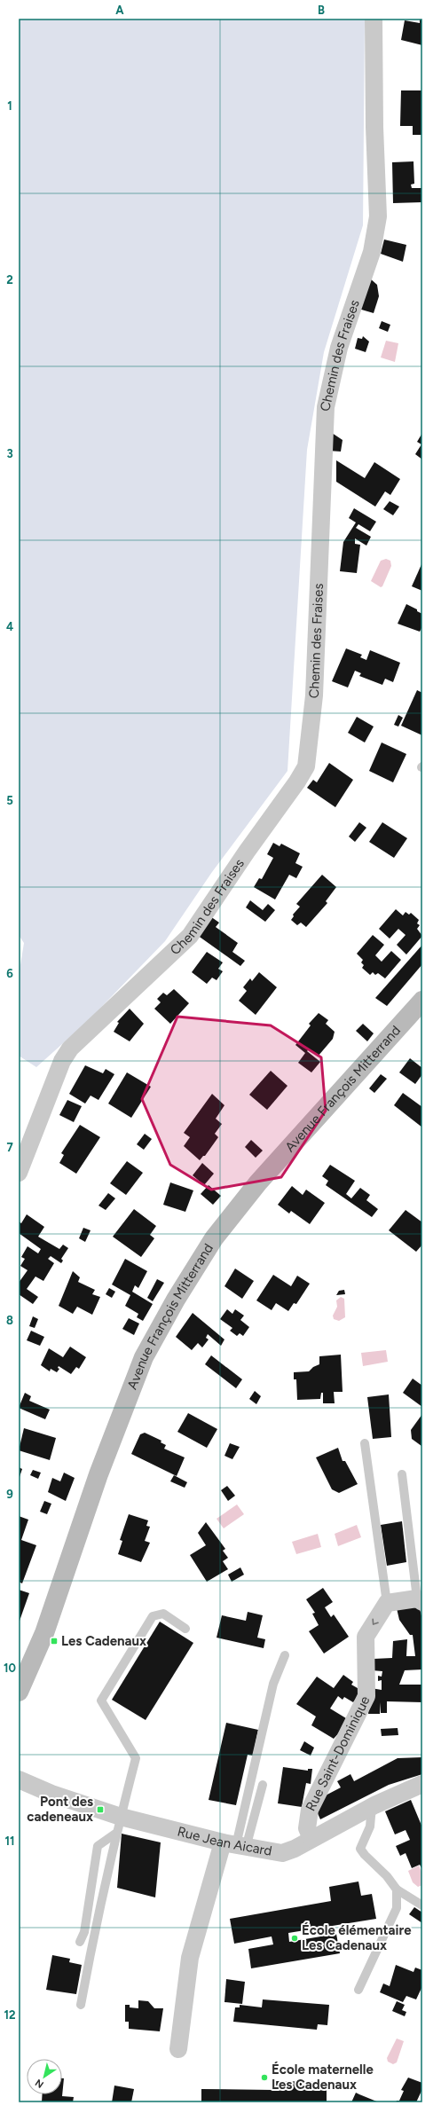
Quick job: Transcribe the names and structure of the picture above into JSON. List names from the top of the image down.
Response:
{
  "streets": {
    "main road": ["Avenue François Mitterrand"],
    "street": ["Chemin des Fraises", "Rue Saint-Dominique", "Rue Jean Aicard"]
  },
  "crossings": [
    ["Rue Saint-Dominique", "Rue Jean Aicard"]
  ],
  "one_way": ["Rue Saint-Dominique"],
  "places": {
    "transit": ["Les Cadenaux", "Pont des cadeneaux"],
    "other": ["École élémentaire Les Cadenaux", "École maternelle Les Cadenaux"]
  },
  "north": "bottom left",
  "grid": {
    "columns": ["A", "B"],
    "rows": [
      "1",
      "2",
      "3",
      "4",
      "5",
      "6",
      "7",
      "8",
      "9",
      "10",
      "11",
      "12"
    ]
  }
}
